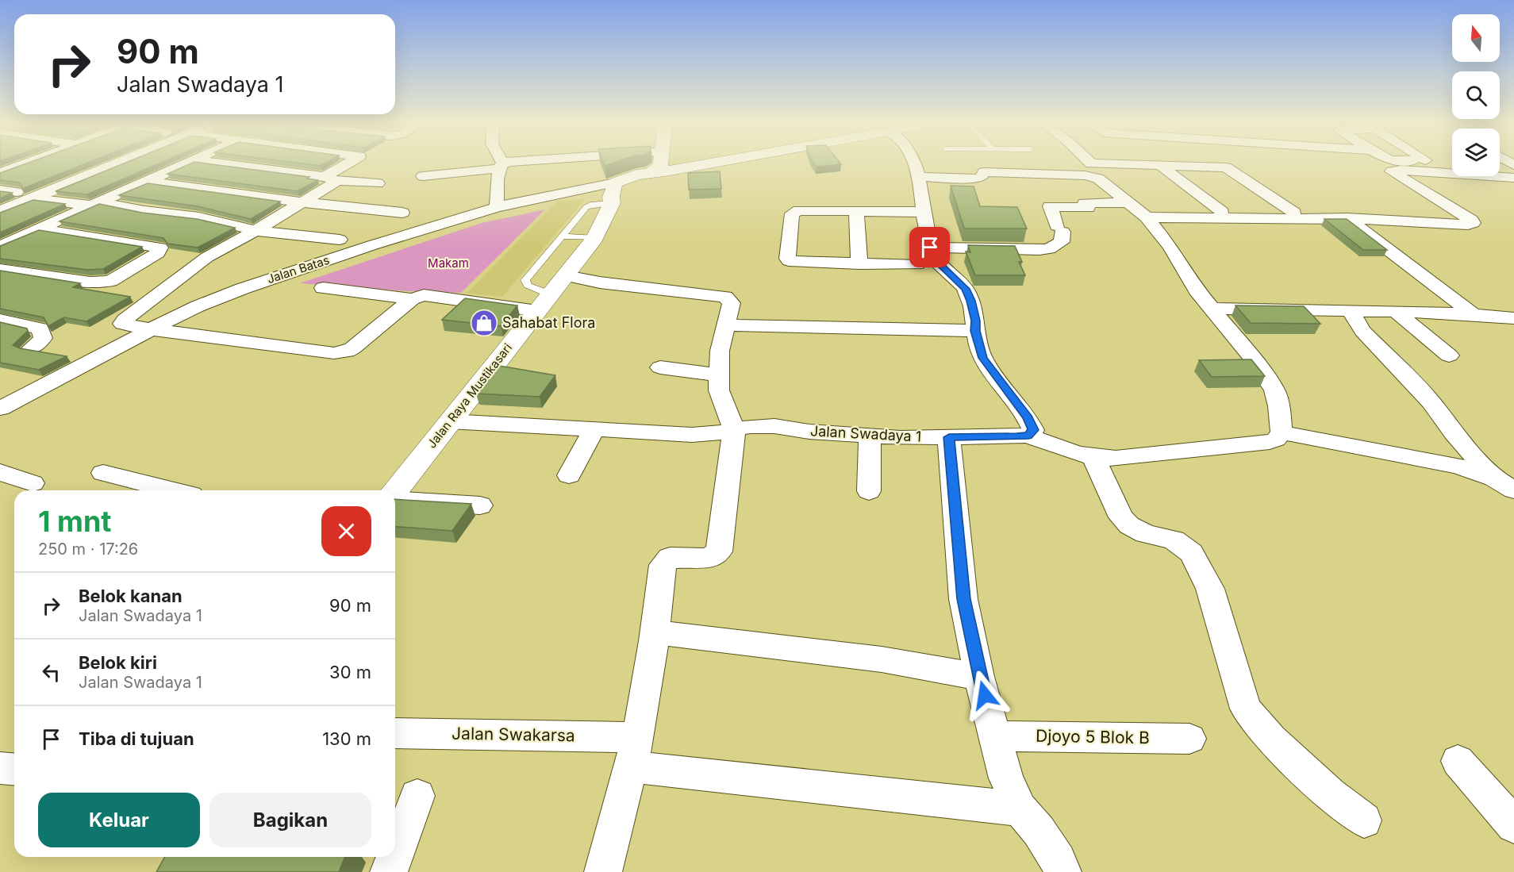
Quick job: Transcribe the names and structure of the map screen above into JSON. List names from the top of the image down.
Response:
{
  "streets": {
    "main road": ["Jalan Raya Mustikasari"],
    "street": [
      "Jalan Batas",
      "Jalan Swadaya 1",
      "Jalan Swakarsa",
      "Djoyo 5 Blok B"
    ]
  },
  "crossings": [
    ["Jalan Batas", "Jalan Raya Mustikasari"],
    ["Jalan Raya Mustikasari", "Jalan Swadaya 1"]
  ],
  "parks": ["Makam"],
  "places": {
    "shop": ["Sahabat Flora"]
  },
  "north": "top",
  "page": {
    "turn": ["90 m", "Jalan Swadaya 1"],
    "heading": ["1 mnt", "250 m · 17:26"],
    "list": [
      {
        "name": "Belok kanan",
        "note": "Jalan Swadaya 1",
        "value": "90 m"
      },
      {
        "name": "Belok kiri",
        "note": "Jalan Swadaya 1",
        "value": "30 m"
      },
      {
        "name": "Tiba di tujuan",
        "value": "130 m"
      }
    ],
    "buttons": ["Keluar", "Bagikan"]
  }
}
